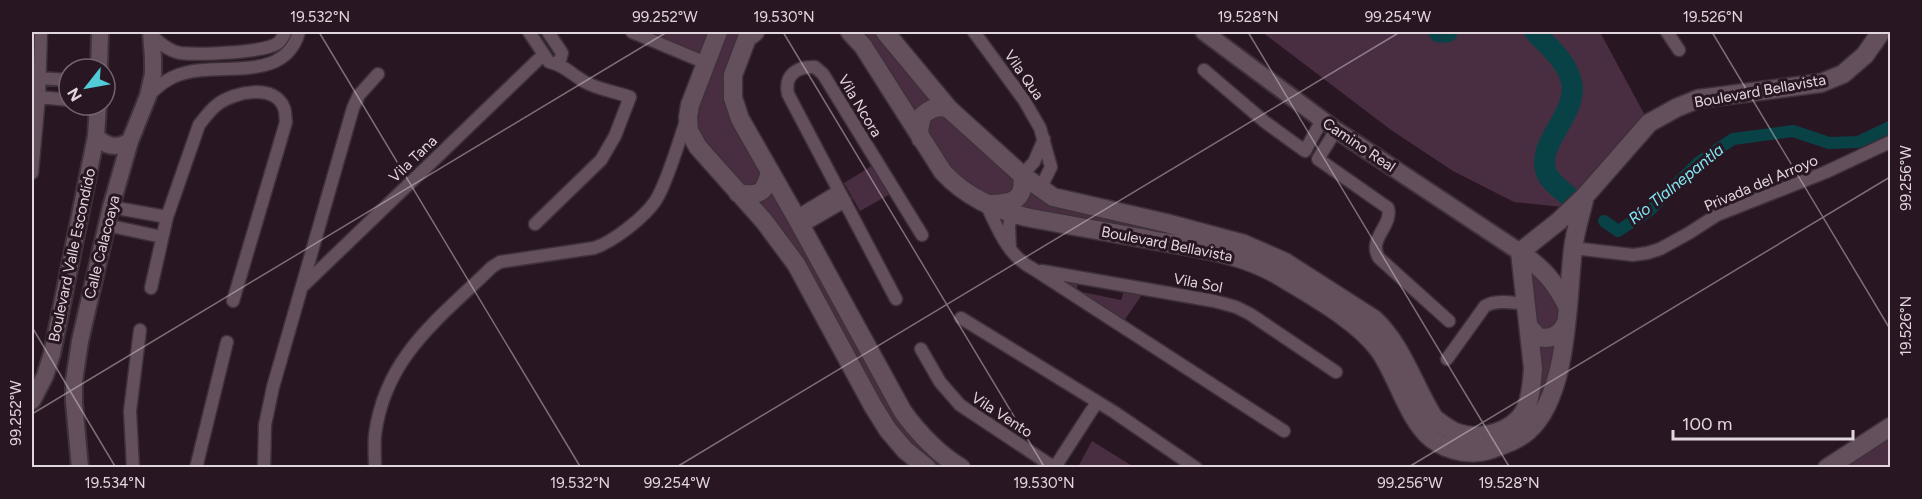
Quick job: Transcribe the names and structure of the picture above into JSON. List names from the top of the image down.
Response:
{
  "streets": {
    "main road": ["Boulevard Bellavista"],
    "street": [
      "Vila Qua",
      "Vila Ncora",
      "Camino Real",
      "Vila Tana",
      "Privada del Arroyo",
      "Calle Calacoaya",
      "Boulevard Valle Escondido",
      "Vila Sol",
      "Vila Vento"
    ]
  },
  "crossings": [
    ["Vila Qua", "Boulevard Bellavista"],
    ["Boulevard Bellavista", "Camino Real"],
    ["Boulevard Bellavista", "Privada del Arroyo"],
    ["Boulevard Bellavista", "Vila Sol"]
  ],
  "water": ["Río Tlalnepantla"],
  "scale_bar": "100 m",
  "north": "bottom left",
  "coordinates": [
    "19.532°N",
    "99.252°W",
    "19.530°N",
    "19.528°N",
    "99.254°W",
    "19.526°N",
    "99.256°W",
    "19.534°N"
  ]
}
